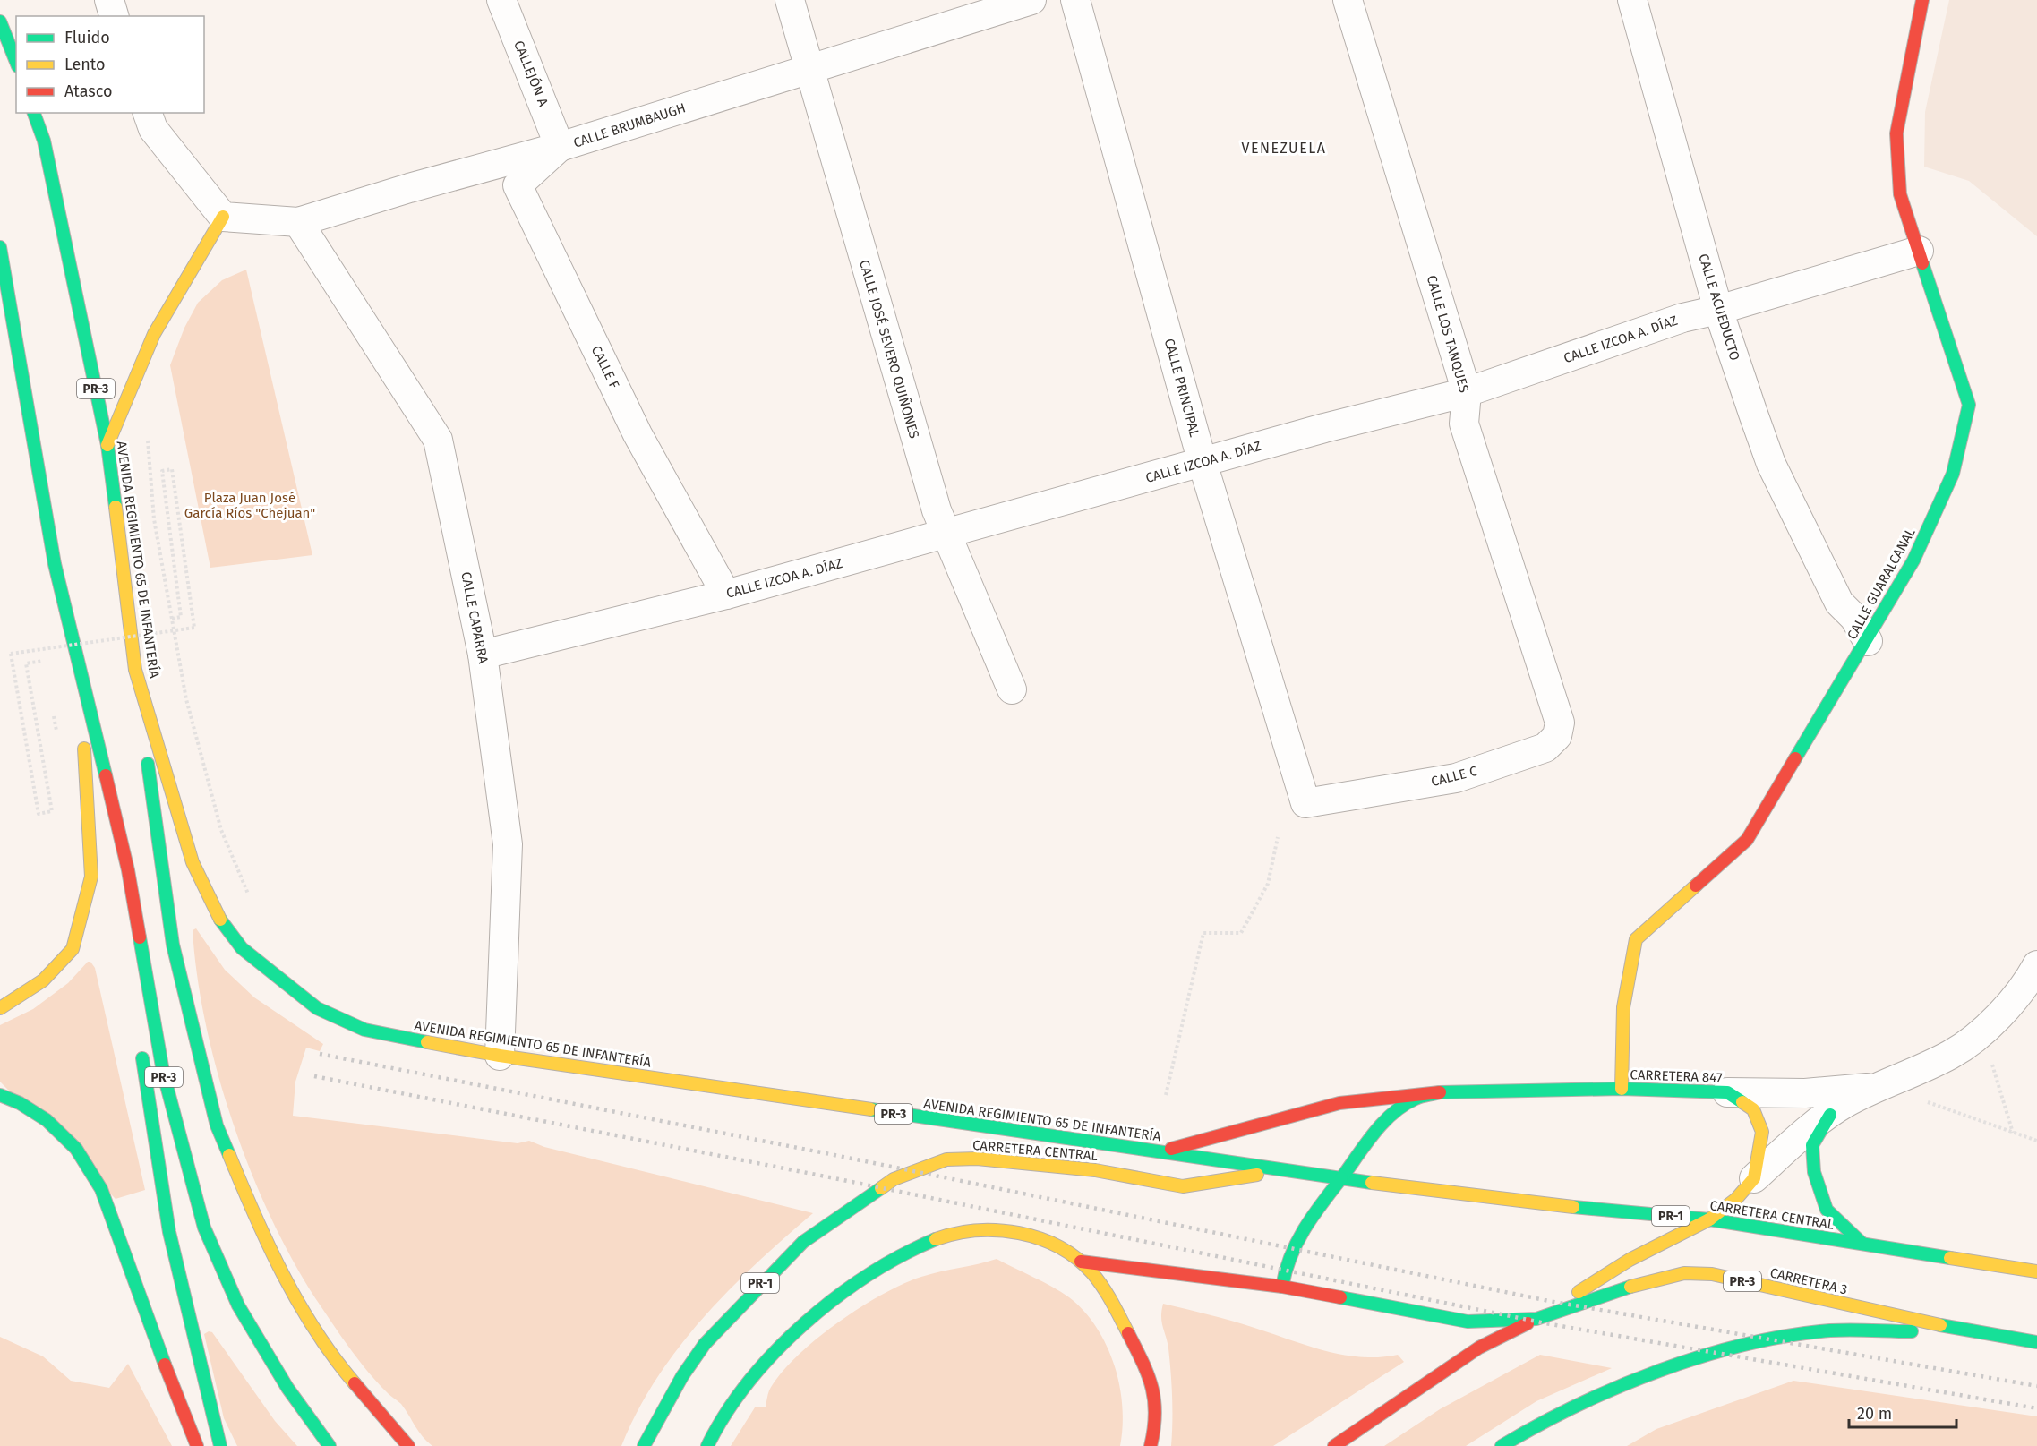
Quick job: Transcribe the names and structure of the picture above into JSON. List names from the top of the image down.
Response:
{
  "streets": {
    "main road": [
      "PR-3",
      "AVENIDA REGIMIENTO 65 DE INFANTERÍA",
      "CALLE GUARALCANAL",
      "CARRETERA 847",
      "CARRETERA CENTRAL",
      "PR-1",
      "CARRETERA 3"
    ],
    "street": [
      "CALLEJÓN A",
      "CALLE BRUMBAUGH",
      "CALLE ACUEDUCTO",
      "CALLE LOS TANQUES",
      "CALLE IZCOA A. DÍAZ",
      "CALLE JOSÉ SEVERO QUIÑONES",
      "CALLE F",
      "CALLE PRINCIPAL",
      "CALLE CAPARRA",
      "CALLE C"
    ]
  },
  "crossings": [
    ["CALLEJÓN A", "CALLE BRUMBAUGH"],
    ["CALLEJÓN A", "CALLE F"],
    ["CALLE BRUMBAUGH", "CALLE JOSÉ SEVERO QUIÑONES"],
    ["CALLE BRUMBAUGH", "CALLE F"],
    ["CALLE BRUMBAUGH", "CALLE CAPARRA"],
    ["CALLE ACUEDUCTO", "CALLE IZCOA A. DÍAZ"],
    ["CALLE ACUEDUCTO", "CALLE GUARALCANAL"],
    ["CALLE LOS TANQUES", "CALLE IZCOA A. DÍAZ"],
    ["CALLE LOS TANQUES", "CALLE C"],
    ["CALLE IZCOA A. DÍAZ", "CALLE JOSÉ SEVERO QUIÑONES"],
    ["CALLE IZCOA A. DÍAZ", "CALLE F"],
    ["CALLE IZCOA A. DÍAZ", "CALLE PRINCIPAL"],
    ["CALLE IZCOA A. DÍAZ", "CALLE GUARALCANAL"],
    ["CALLE IZCOA A. DÍAZ", "CALLE CAPARRA"],
    ["CALLE PRINCIPAL", "CALLE C"],
    ["PR-3", "CARRETERA 3"],
    ["AVENIDA REGIMIENTO 65 DE INFANTERÍA", "CALLE CAPARRA"],
    ["AVENIDA REGIMIENTO 65 DE INFANTERÍA", "CARRETERA CENTRAL"],
    ["AVENIDA REGIMIENTO 65 DE INFANTERÍA", "PR-1"],
    ["CALLE GUARALCANAL", "CARRETERA 847"],
    ["CARRETERA CENTRAL", "PR-1"]
  ],
  "districts": ["VENEZUELA"],
  "parks": ["Plaza Juan José García Ríos \"Chejuan\""],
  "legend": ["Fluido", "Lento", "Atasco"],
  "scale_bar": "20 m"
}
